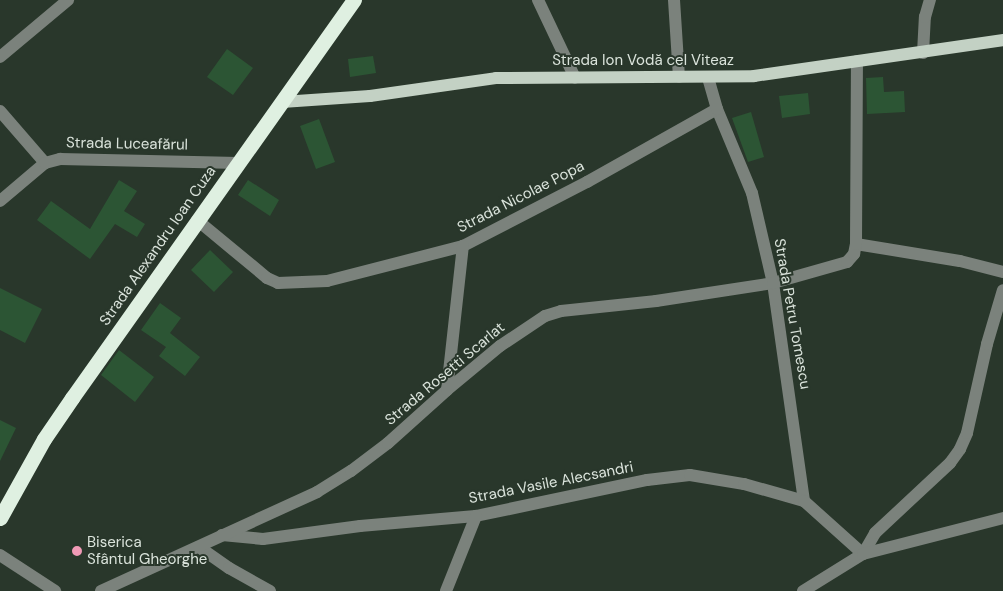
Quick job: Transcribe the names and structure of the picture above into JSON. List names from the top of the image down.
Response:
{
  "streets": {
    "highway": ["Strada Alexandru Ioan Cuza"],
    "main road": ["Strada Ion Vodă cel Viteaz"],
    "street": [
      "Strada Luceafărul",
      "Strada Nicolae Popa",
      "Strada Petru Tomescu",
      "Strada Rosetti Scarlat",
      "Strada Vasile Alecsandri"
    ]
  },
  "crossings": [
    ["Strada Ion Vodă cel Viteaz", "Strada Alexandru Ioan Cuza"],
    ["Strada Luceafărul", "Strada Alexandru Ioan Cuza"],
    ["Strada Nicolae Popa", "Strada Alexandru Ioan Cuza"],
    ["Strada Nicolae Popa", "Strada Petru Tomescu"],
    ["Strada Petru Tomescu", "Strada Rosetti Scarlat"],
    ["Strada Petru Tomescu", "Strada Vasile Alecsandri"],
    ["Strada Rosetti Scarlat", "Strada Vasile Alecsandri"]
  ],
  "places": ["Biserica Sfântul Gheorghe"]
}
